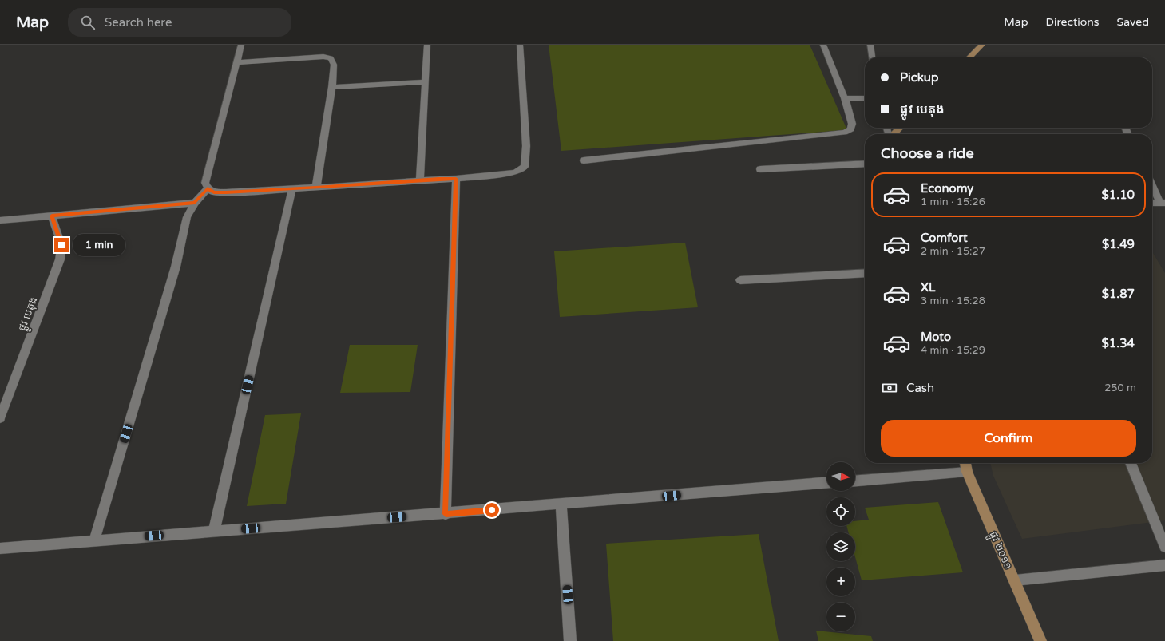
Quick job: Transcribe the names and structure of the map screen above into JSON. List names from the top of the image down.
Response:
{
  "streets": {
    "main road": ["ផ្លូវ ២០១១"],
    "street": ["ផ្លូវ បេតុង"]
  },
  "north": "right",
  "page": {
    "header": "Map",
    "search": "Search here",
    "nav": ["Map", "Directions", "Saved"],
    "banner": ["Pickup", "ផ្លូវ បេតុង"],
    "heading": "Choose a ride",
    "list": [
      {
        "name": "Economy",
        "note": "1 min · 15:26",
        "value": "$1.10"
      },
      {
        "name": "Comfort",
        "note": "2 min · 15:27",
        "value": "$1.49"
      },
      {
        "name": "XL",
        "note": "3 min · 15:28",
        "value": "$1.87"
      },
      {
        "name": "Moto",
        "note": "4 min · 15:29",
        "value": "$1.34"
      }
    ],
    "bubble": "1 min",
    "pay": ["Cash", "250 m"],
    "buttons": "Confirm",
    "map_buttons": ["+", "−"]
  }
}
